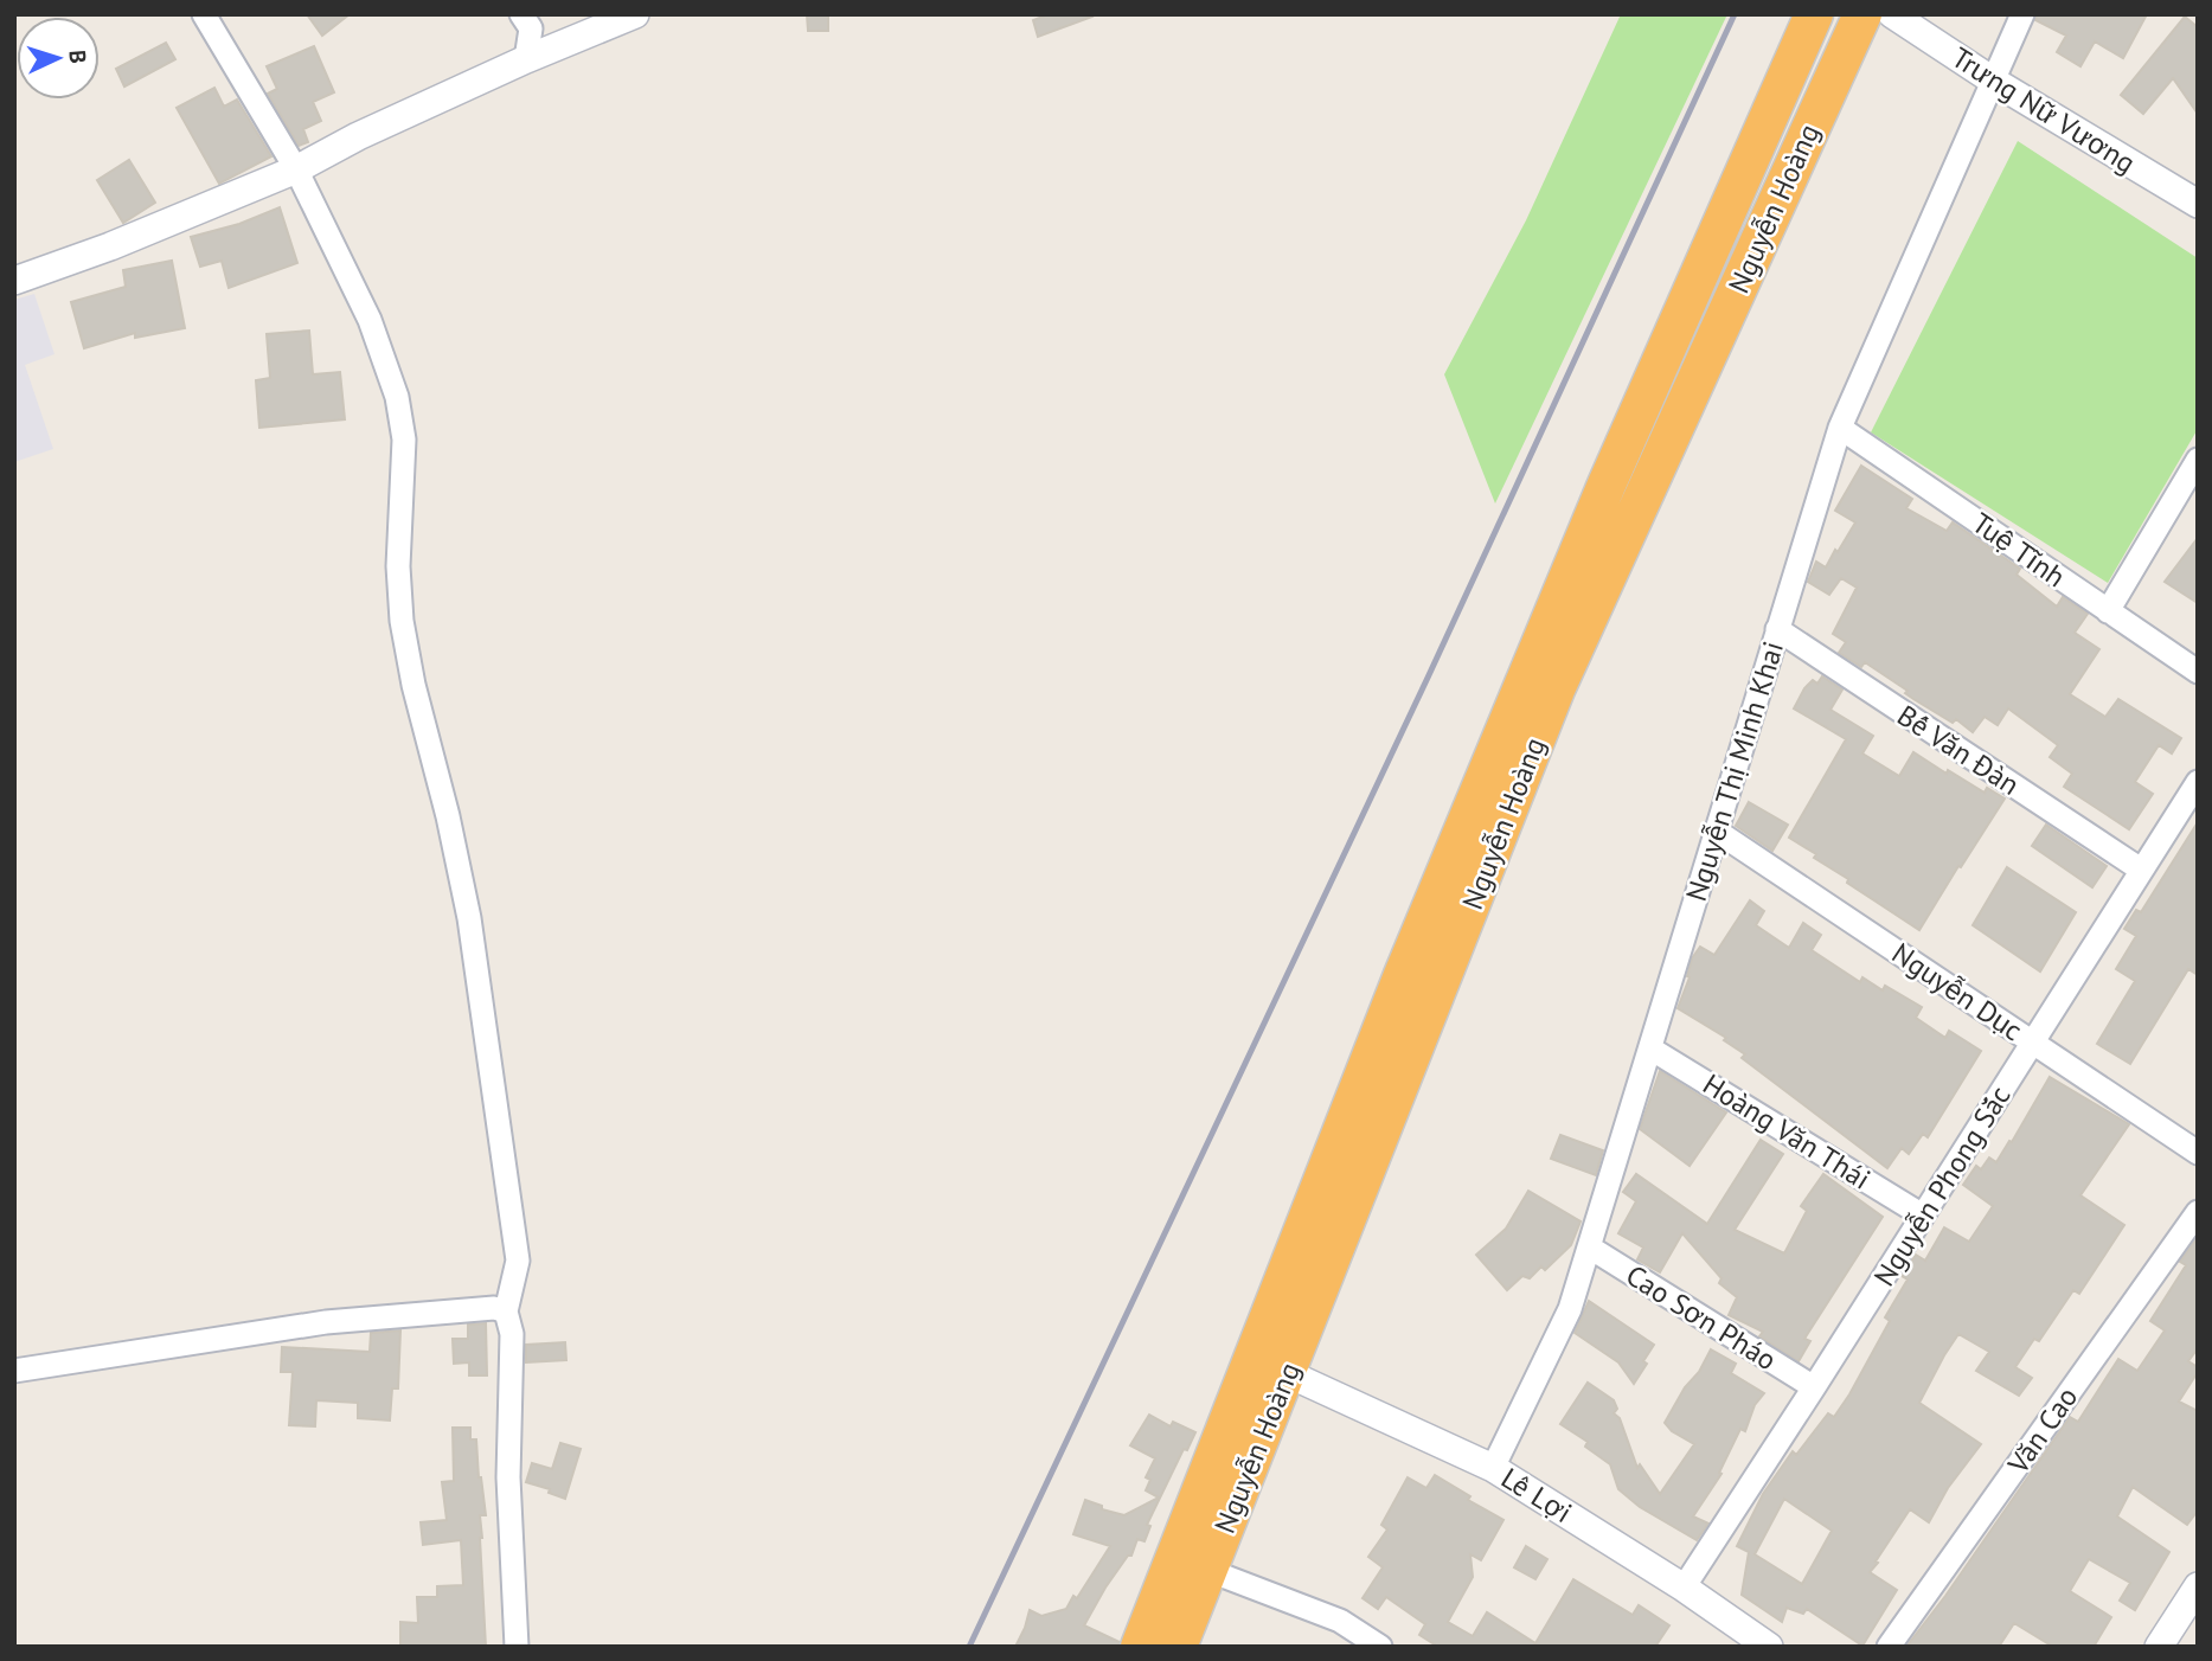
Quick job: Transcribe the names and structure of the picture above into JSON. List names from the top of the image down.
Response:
{
  "streets": {
    "highway": ["Nguyễn Hoàng"],
    "street": [
      "Trưng Nữ Vương",
      "Tuệ Tĩnh",
      "Bế Văn Đàn",
      "Nguyễn Thị Minh Khai",
      "Nguyễn Dục",
      "Hoàng Văn Thái",
      "Nguyễn Phong Sắc",
      "Cao Sơn Pháo",
      "Văn Cao",
      "Lê Lợi"
    ]
  },
  "crossings": [
    ["Trưng Nữ Vương", "Nguyễn Thị Minh Khai"],
    ["Nguyễn Hoàng", "Lê Lợi"],
    ["Tuệ Tĩnh", "Nguyễn Thị Minh Khai"],
    ["Bế Văn Đàn", "Nguyễn Thị Minh Khai"],
    ["Bế Văn Đàn", "Nguyễn Phong Sắc"],
    ["Nguyễn Thị Minh Khai", "Nguyễn Dục"],
    ["Nguyễn Thị Minh Khai", "Hoàng Văn Thái"],
    ["Nguyễn Thị Minh Khai", "Cao Sơn Pháo"],
    ["Nguyễn Thị Minh Khai", "Lê Lợi"],
    ["Nguyễn Dục", "Nguyễn Phong Sắc"],
    ["Hoàng Văn Thái", "Nguyễn Phong Sắc"],
    ["Nguyễn Phong Sắc", "Cao Sơn Pháo"],
    ["Nguyễn Phong Sắc", "Lê Lợi"]
  ],
  "north": "right"
}
